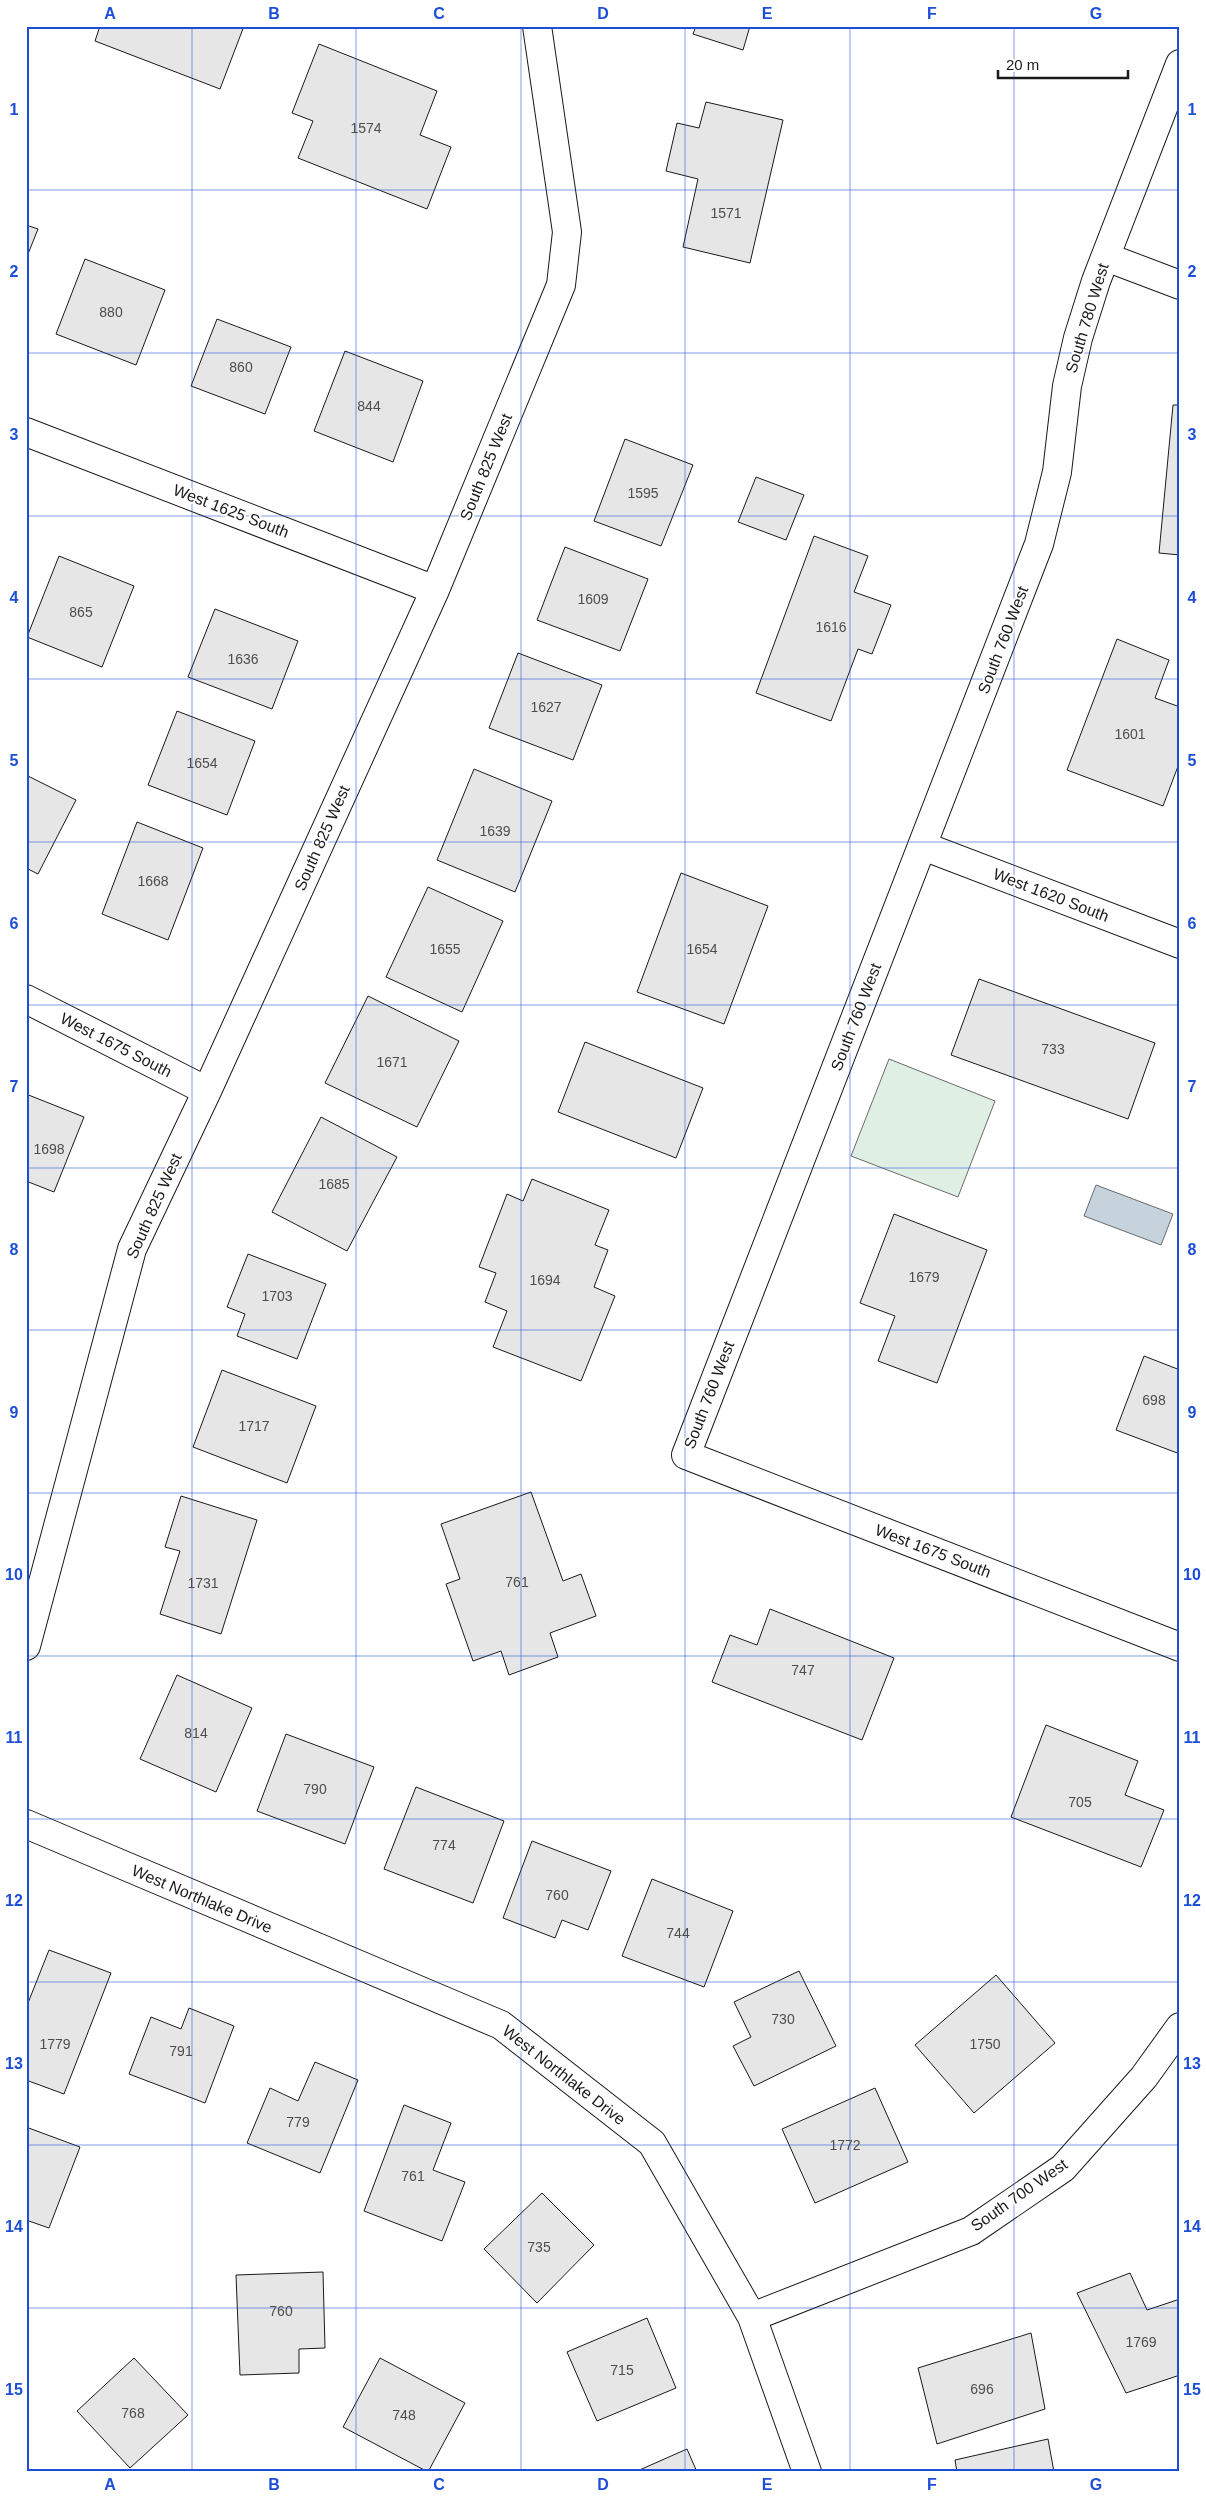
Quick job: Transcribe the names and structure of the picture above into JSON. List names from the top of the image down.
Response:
{
  "streets": {
    "street": [
      "South 780 West",
      "South 825 West",
      "West 1625 South",
      "South 760 West",
      "West 1620 South",
      "West 1675 South",
      "West Northlake Drive",
      "South 700 West"
    ]
  },
  "crossings": [
    ["South 780 West", "South 760 West"],
    ["South 825 West", "West 1625 South"],
    ["South 825 West", "West 1675 South"],
    ["South 760 West", "West 1620 South"],
    ["South 760 West", "West 1675 South"],
    ["West Northlake Drive", "South 700 West"]
  ],
  "house_numbers": [
    "1574",
    "1571",
    "880",
    "860",
    "844",
    "1595",
    "1609",
    "865",
    "1616",
    "1636",
    "1627",
    "1601",
    "1654",
    "1639",
    "1668",
    "1655",
    "1654",
    "733",
    "1671",
    "1698",
    "1685",
    "1679",
    "1694",
    "1703",
    "698",
    "1717",
    "761",
    "1731",
    "747",
    "814",
    "790",
    "705",
    "774",
    "760",
    "744",
    "730",
    "1779",
    "1750",
    "791",
    "779",
    "1772",
    "761",
    "735",
    "760",
    "1769",
    "715",
    "696",
    "768",
    "748"
  ],
  "scale_bar": "20 m",
  "grid": {
    "columns": [
      "A",
      "B",
      "C",
      "D",
      "E",
      "F",
      "G"
    ],
    "rows": [
      "1",
      "2",
      "3",
      "4",
      "5",
      "6",
      "7",
      "8",
      "9",
      "10",
      "11",
      "12",
      "13",
      "14",
      "15"
    ]
  }
}
